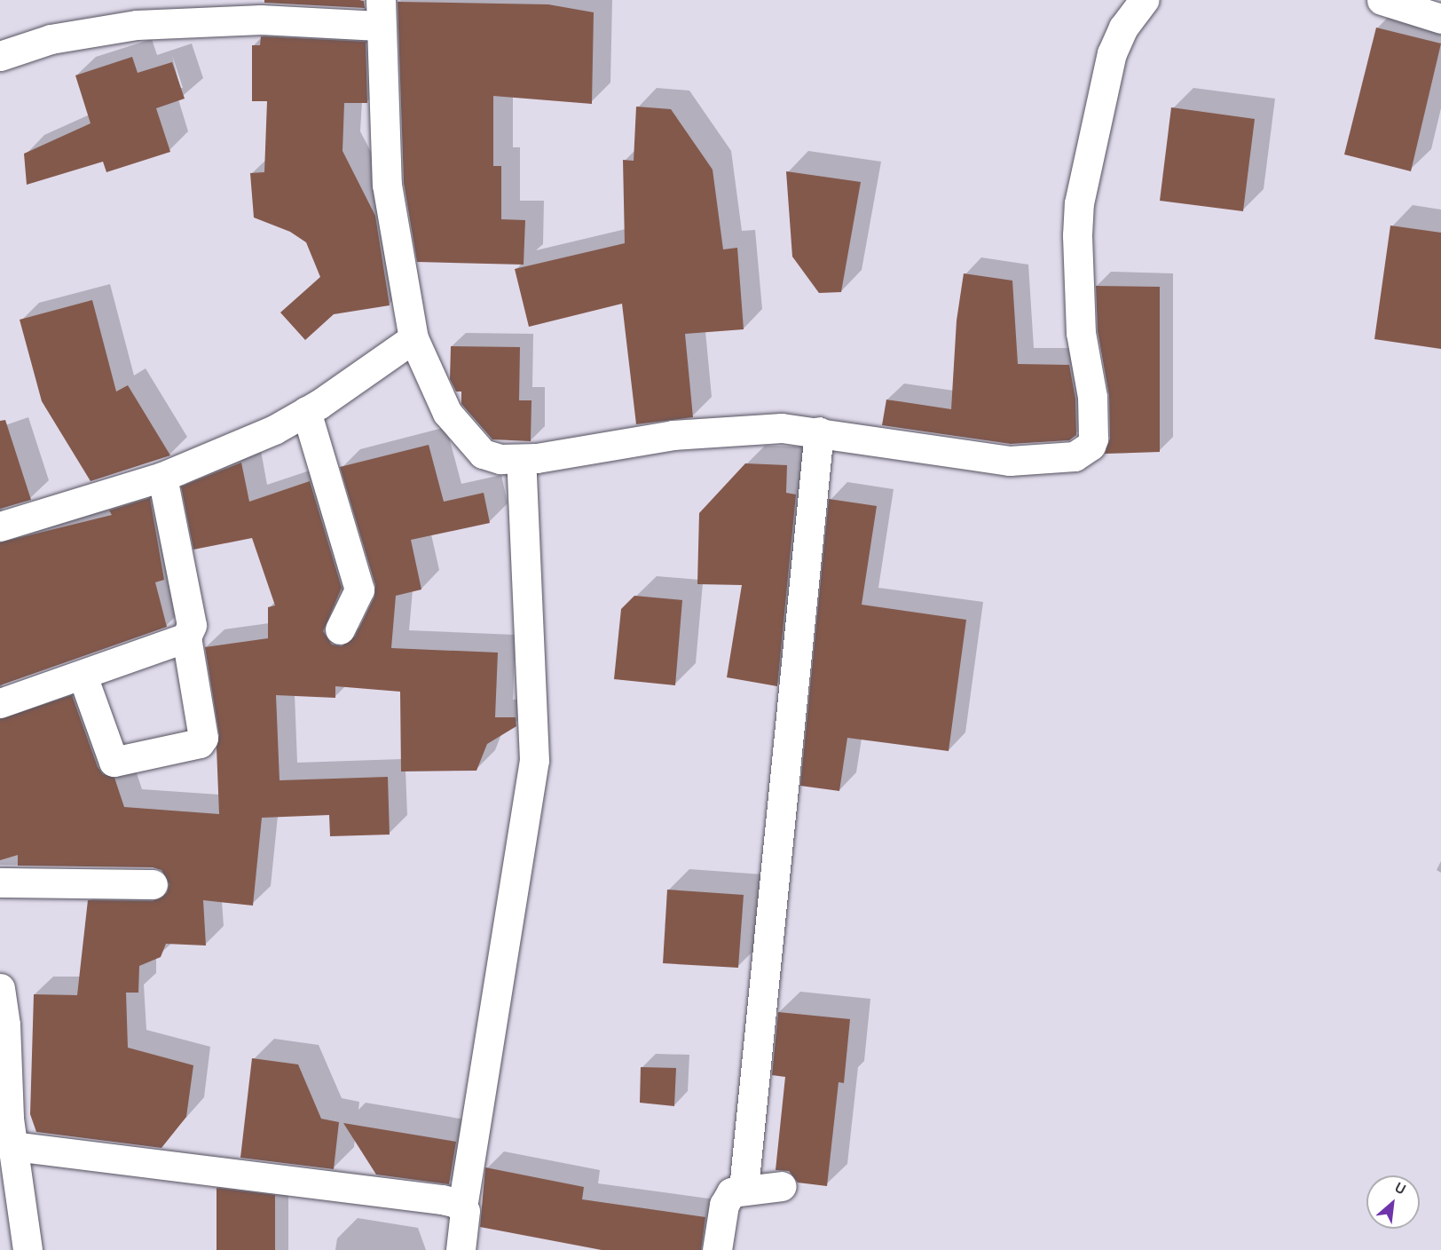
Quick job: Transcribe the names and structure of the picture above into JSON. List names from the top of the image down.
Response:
{
  "north": "top right"
}
